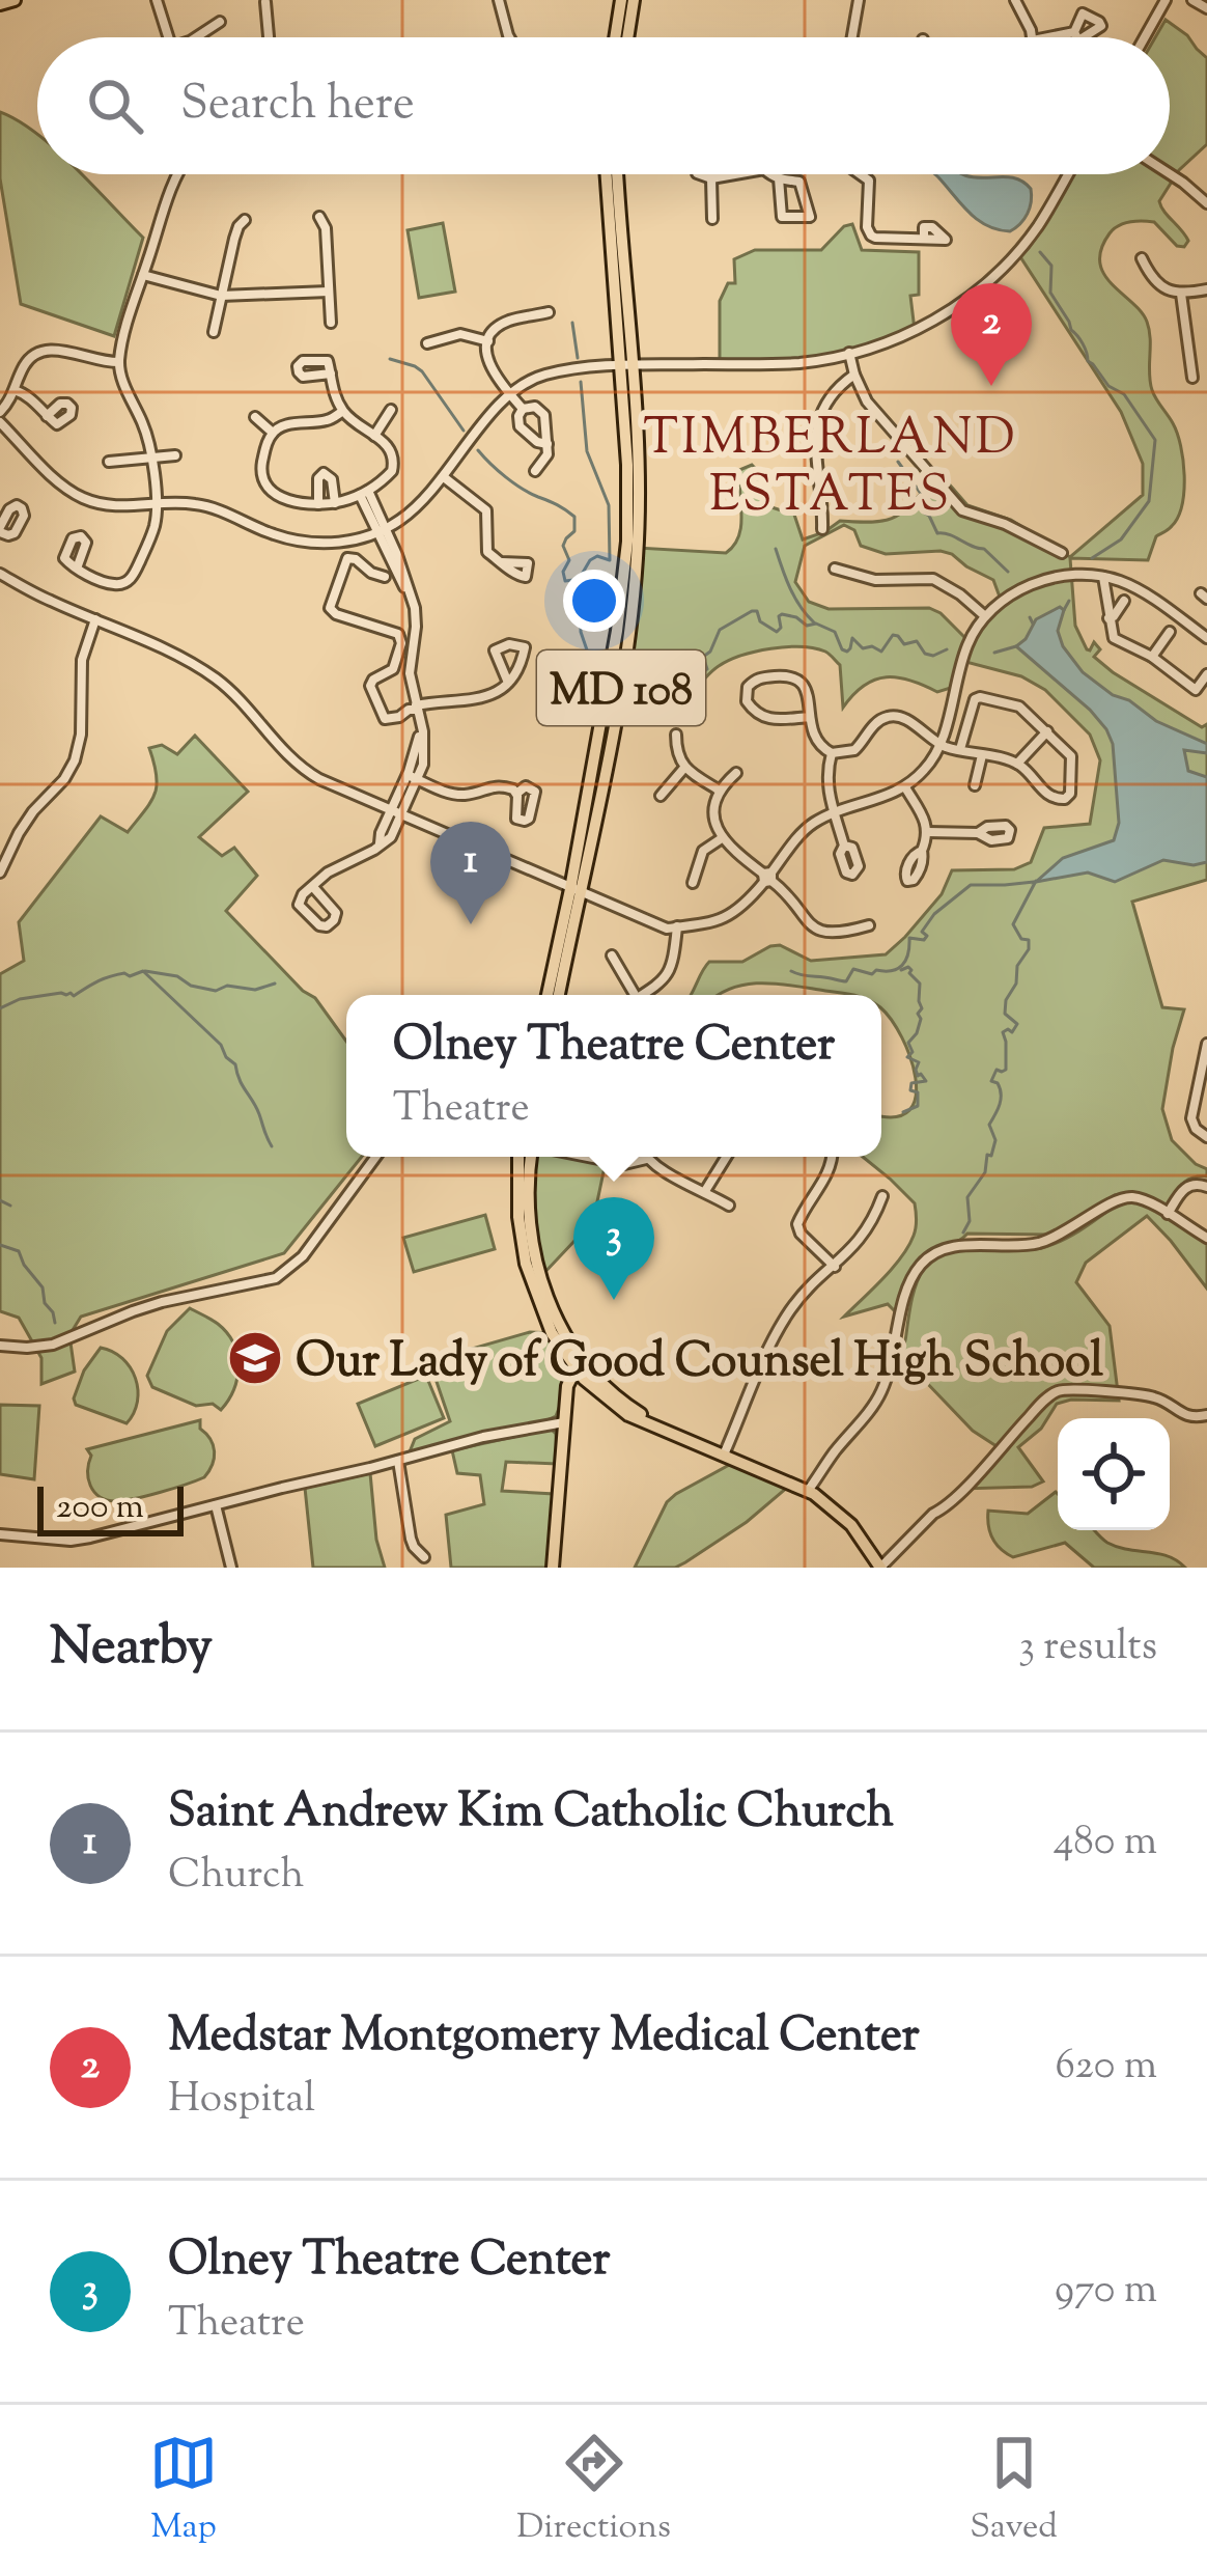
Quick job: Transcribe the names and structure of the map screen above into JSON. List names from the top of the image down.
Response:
{
  "streets": {
    "main road": ["MD 108"]
  },
  "districts": ["TIMBERLAND ESTATES"],
  "places": {
    "school or university": ["Our Lady of Good Counsel High School"]
  },
  "scale_bar": "200 m",
  "page": {
    "search": "Search here",
    "pins": ["2", "1", "3"],
    "popup": ["Olney Theatre Center", "Theatre"],
    "scale": "200 m",
    "heading": ["Nearby", "3 results"],
    "list": [
      {
        "mark": "1",
        "name": "Saint Andrew Kim Catholic Church",
        "note": "Church",
        "value": "480 m"
      },
      {
        "mark": "2",
        "name": "Medstar Montgomery Medical Center",
        "note": "Hospital",
        "value": "620 m"
      },
      {
        "mark": "3",
        "name": "Olney Theatre Center",
        "note": "Theatre",
        "value": "970 m"
      }
    ],
    "nav": ["Map", "Directions", "Saved"]
  }
}
